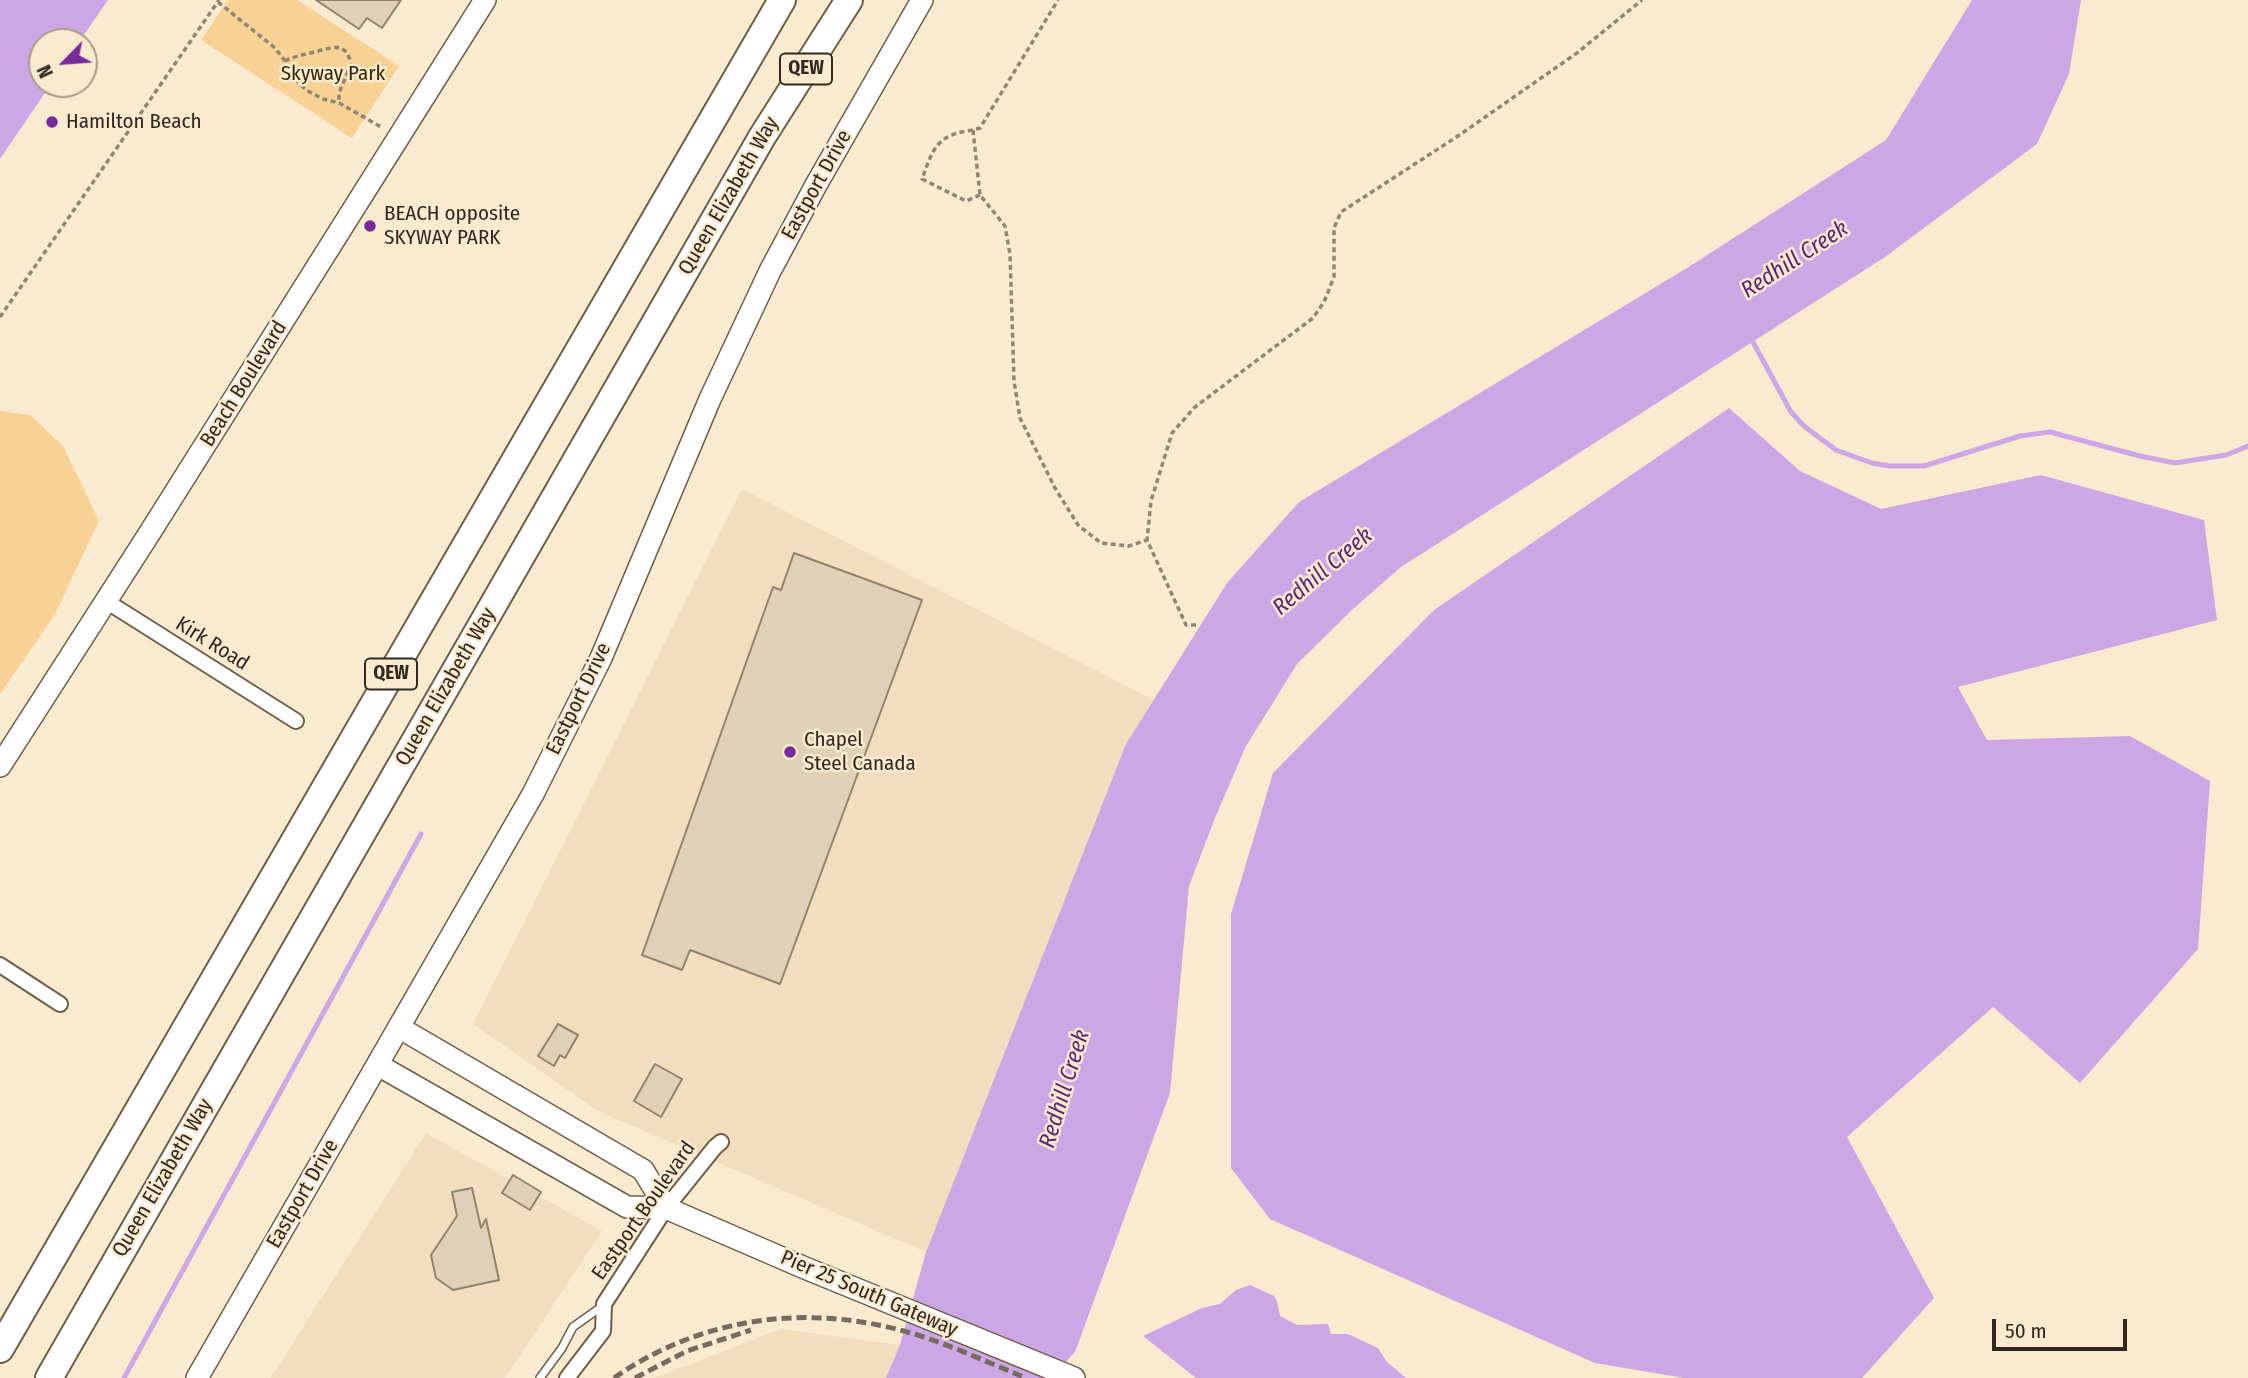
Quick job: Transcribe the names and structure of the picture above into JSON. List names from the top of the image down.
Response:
{
  "streets": {
    "highway": ["QEW", "Queen Elizabeth Way"],
    "street": [
      "Eastport Drive",
      "Beach Boulevard",
      "Kirk Road",
      "Eastport Boulevard",
      "Pier 25 South Gateway"
    ]
  },
  "crossings": [
    ["Eastport Drive", "Pier 25 South Gateway"],
    ["Beach Boulevard", "Kirk Road"],
    ["Eastport Boulevard", "Pier 25 South Gateway"]
  ],
  "water": ["Redhill Creek"],
  "parks": ["Skyway Park"],
  "places": ["Hamilton Beach", "BEACH opposite SKYWAY PARK", "Chapel Steel Canada"],
  "scale_bar": "50 m",
  "north": "bottom left"
}
